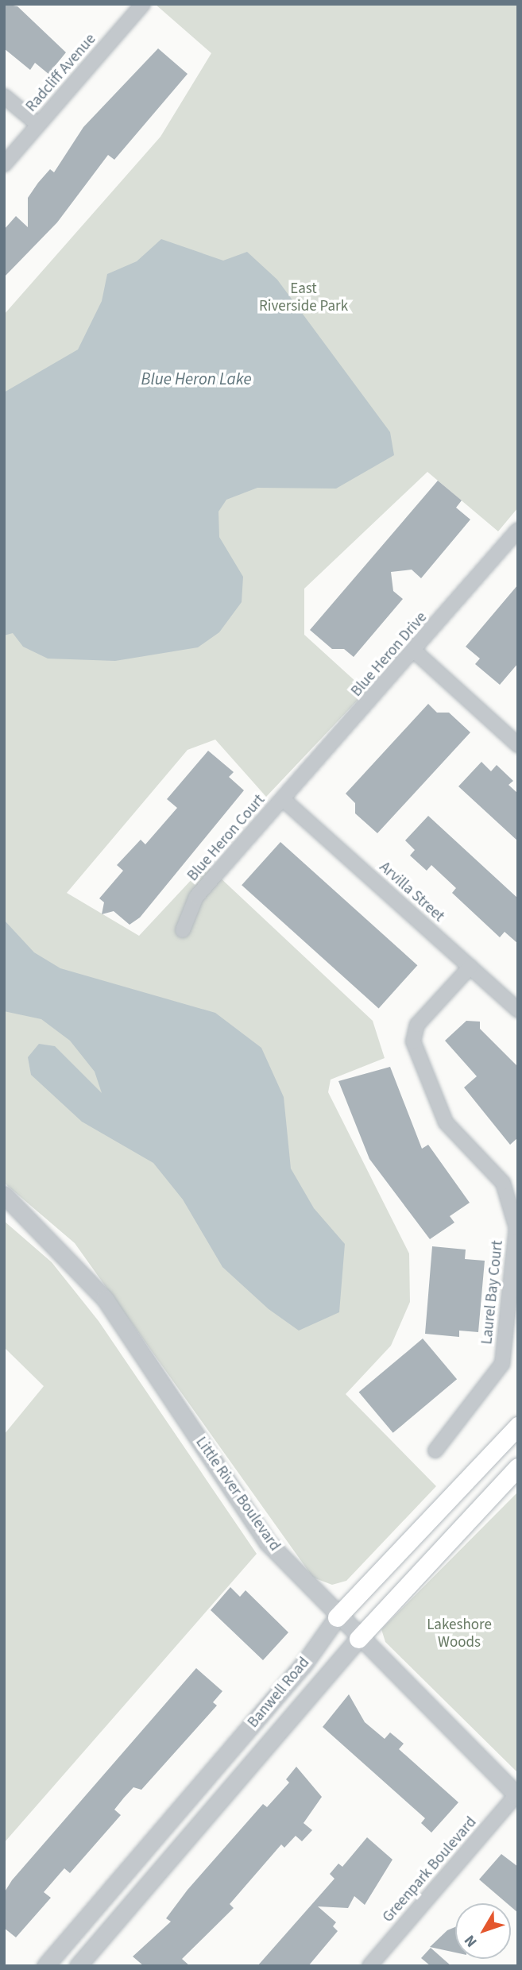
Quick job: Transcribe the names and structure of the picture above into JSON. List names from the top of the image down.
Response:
{
  "streets": {
    "main road": ["Banwell Road"],
    "street": [
      "Radcliff Avenue",
      "Blue Heron Drive",
      "Blue Heron Court",
      "Arvilla Street",
      "Laurel Bay Court",
      "Little River Boulevard",
      "Greenpark Boulevard"
    ]
  },
  "crossings": [
    ["Blue Heron Drive", "Blue Heron Court"],
    ["Blue Heron Drive", "Arvilla Street"],
    ["Blue Heron Court", "Arvilla Street"],
    ["Arvilla Street", "Laurel Bay Court"],
    ["Little River Boulevard", "Banwell Road"],
    ["Little River Boulevard", "Greenpark Boulevard"]
  ],
  "water": ["Blue Heron Lake"],
  "parks": ["East Riverside Park", "Lakeshore Woods"],
  "north": "bottom left"
}
